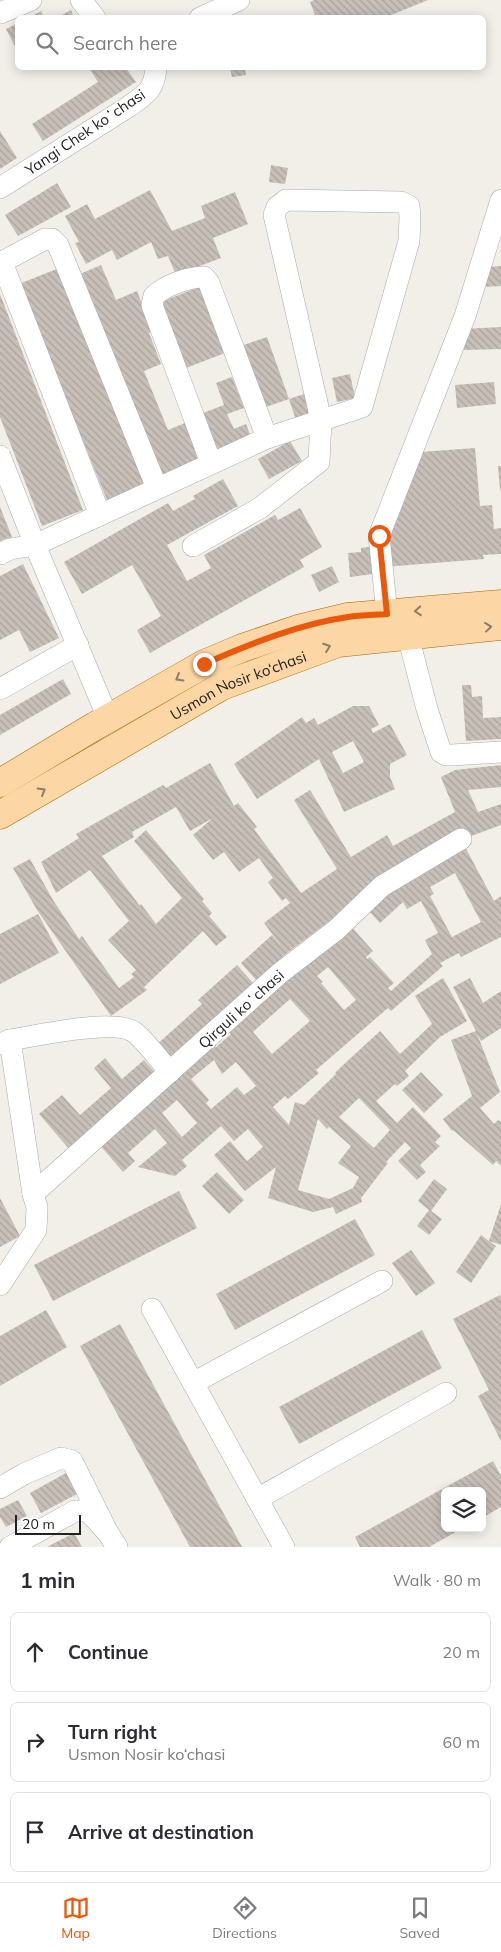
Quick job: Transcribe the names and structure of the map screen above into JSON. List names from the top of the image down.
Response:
{
  "streets": {
    "main road": ["Usmon Nosir ko‘chasi"],
    "street": ["Yangi Chek koʻchasi", "Qirguli koʻchasi"]
  },
  "scale_bar": "20 m",
  "page": {
    "search": "Search here",
    "scale": "20 m",
    "heading": ["1 min", "Walk · 80 m"],
    "list": [
      ["Continue", "20 m"],
      ["Turn right", "Usmon Nosir ko‘chasi", "60 m"],
      "Arrive at destination"
    ],
    "nav": ["Map", "Directions", "Saved"]
  }
}
